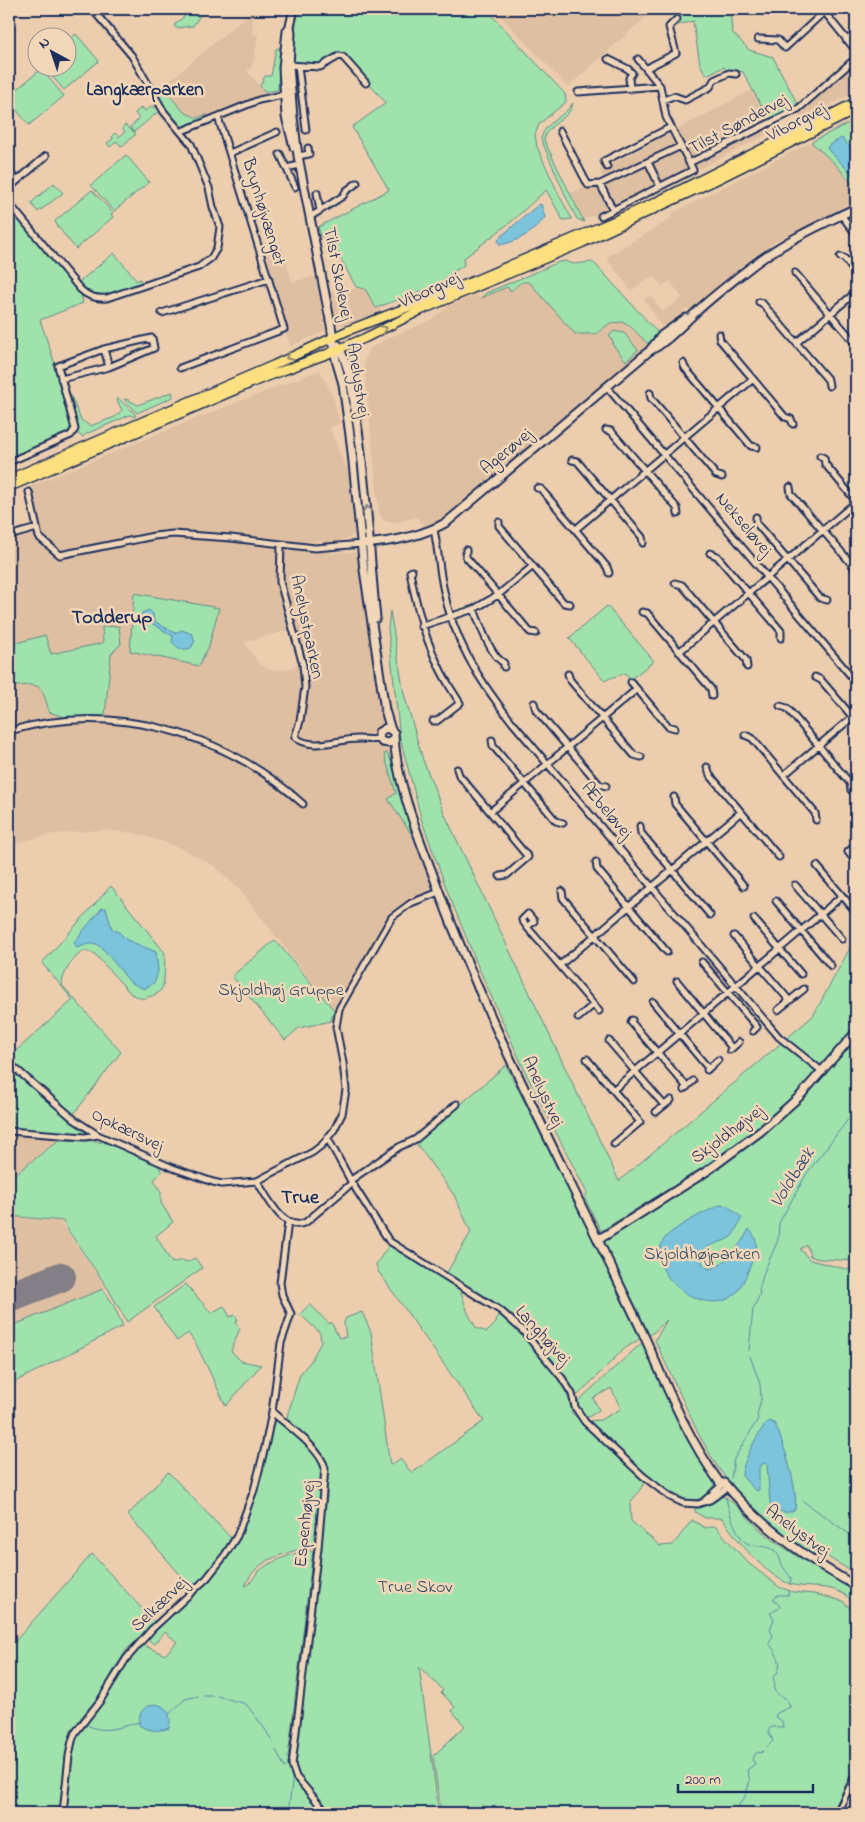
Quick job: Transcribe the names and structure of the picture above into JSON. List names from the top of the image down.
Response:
{
  "streets": {
    "main road": ["Viborgvej"],
    "street": [
      "Tilst Søndervej",
      "Brynhøjvænget",
      "Tilst Skolevej",
      "Anelystvej",
      "Agerøvej",
      "Nekseløvej",
      "Anelystparken",
      "Æbeløvej",
      "Opkærsvej",
      "Skjoldhøjvej",
      "Langhøjvej",
      "Espenhøjvej",
      "Selkærvej"
    ]
  },
  "crossings": [
    ["Viborgvej", "Tilst Skolevej"],
    ["Viborgvej", "Anelystvej"],
    ["Tilst Skolevej", "Anelystvej"],
    ["Anelystvej", "Agerøvej"],
    ["Anelystvej", "Anelystparken"],
    ["Anelystvej", "Skjoldhøjvej"],
    ["Anelystvej", "Langhøjvej"],
    ["Agerøvej", "Nekseløvej"],
    ["Agerøvej", "Æbeløvej"],
    ["Æbeløvej", "Skjoldhøjvej"],
    ["Espenhøjvej", "Selkærvej"]
  ],
  "districts": ["Langkærparken", "Todderup", "True"],
  "water": ["Voldbæk"],
  "parks": ["Skjoldhøj Gruppe", "Skjoldhøjparken", "True Skov"],
  "scale_bar": "200 m",
  "north": "top left"
}
